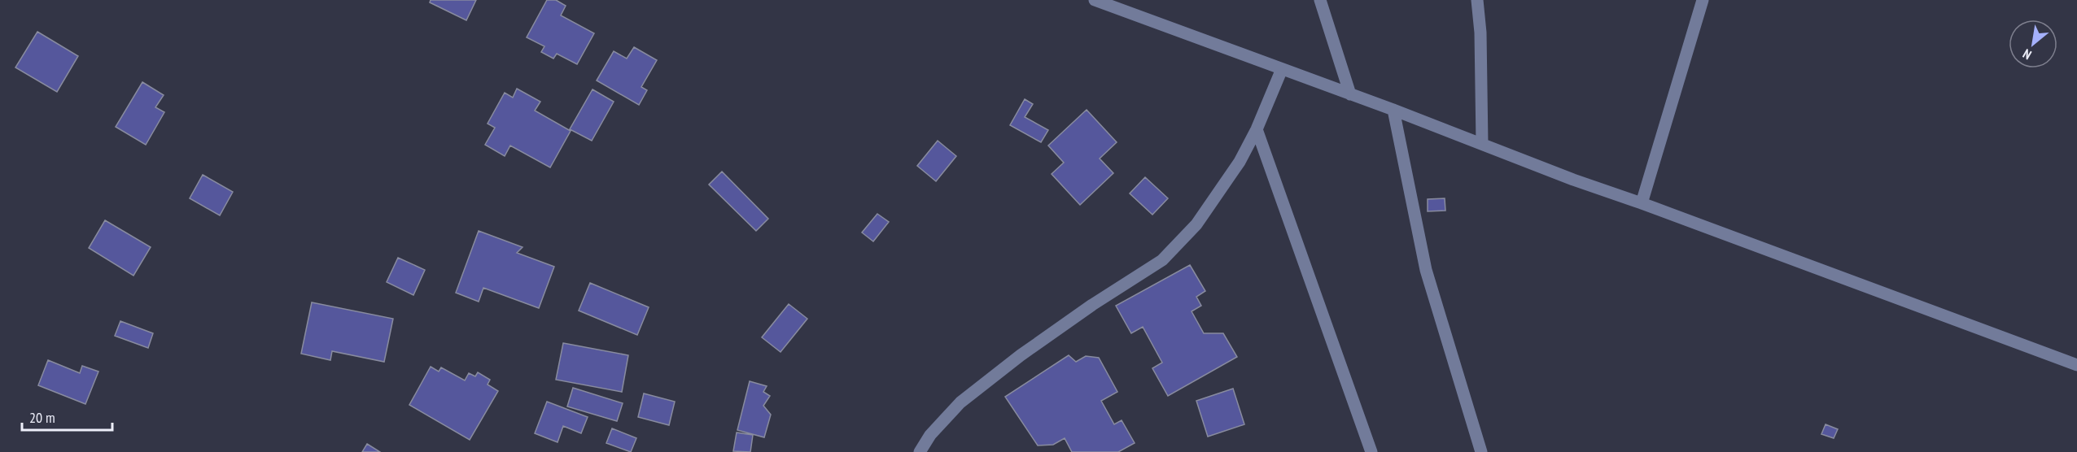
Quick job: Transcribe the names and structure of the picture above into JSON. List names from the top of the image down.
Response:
{
  "scale_bar": "20 m",
  "north": "bottom left"
}
